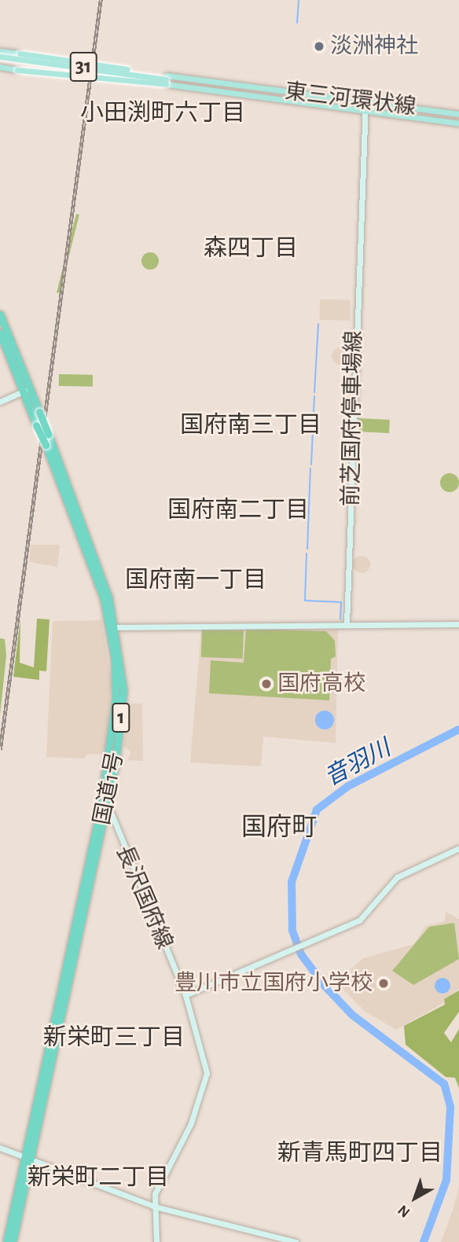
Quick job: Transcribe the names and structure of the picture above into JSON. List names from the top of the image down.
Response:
{
  "streets": {
    "highway": ["1", "国道1号"],
    "main road": [
      "31",
      "東三河環状線",
      "前芝国府停車場線",
      "長沢国府線"
    ]
  },
  "crossings": [
    ["東三河環状線", "前芝国府停車場線"],
    ["国道1号", "長沢国府線"]
  ],
  "districts": [
    "小田渕町六丁目",
    "森四丁目",
    "国府南三丁目",
    "国府南二丁目",
    "国府南一丁目",
    "国府町",
    "新栄町三丁目",
    "新青馬町四丁目",
    "新栄町二丁目"
  ],
  "water": ["音羽川"],
  "places": ["淡洲神社", "国府高校", "豊川市立国府小学校"],
  "north": "bottom left"
}
